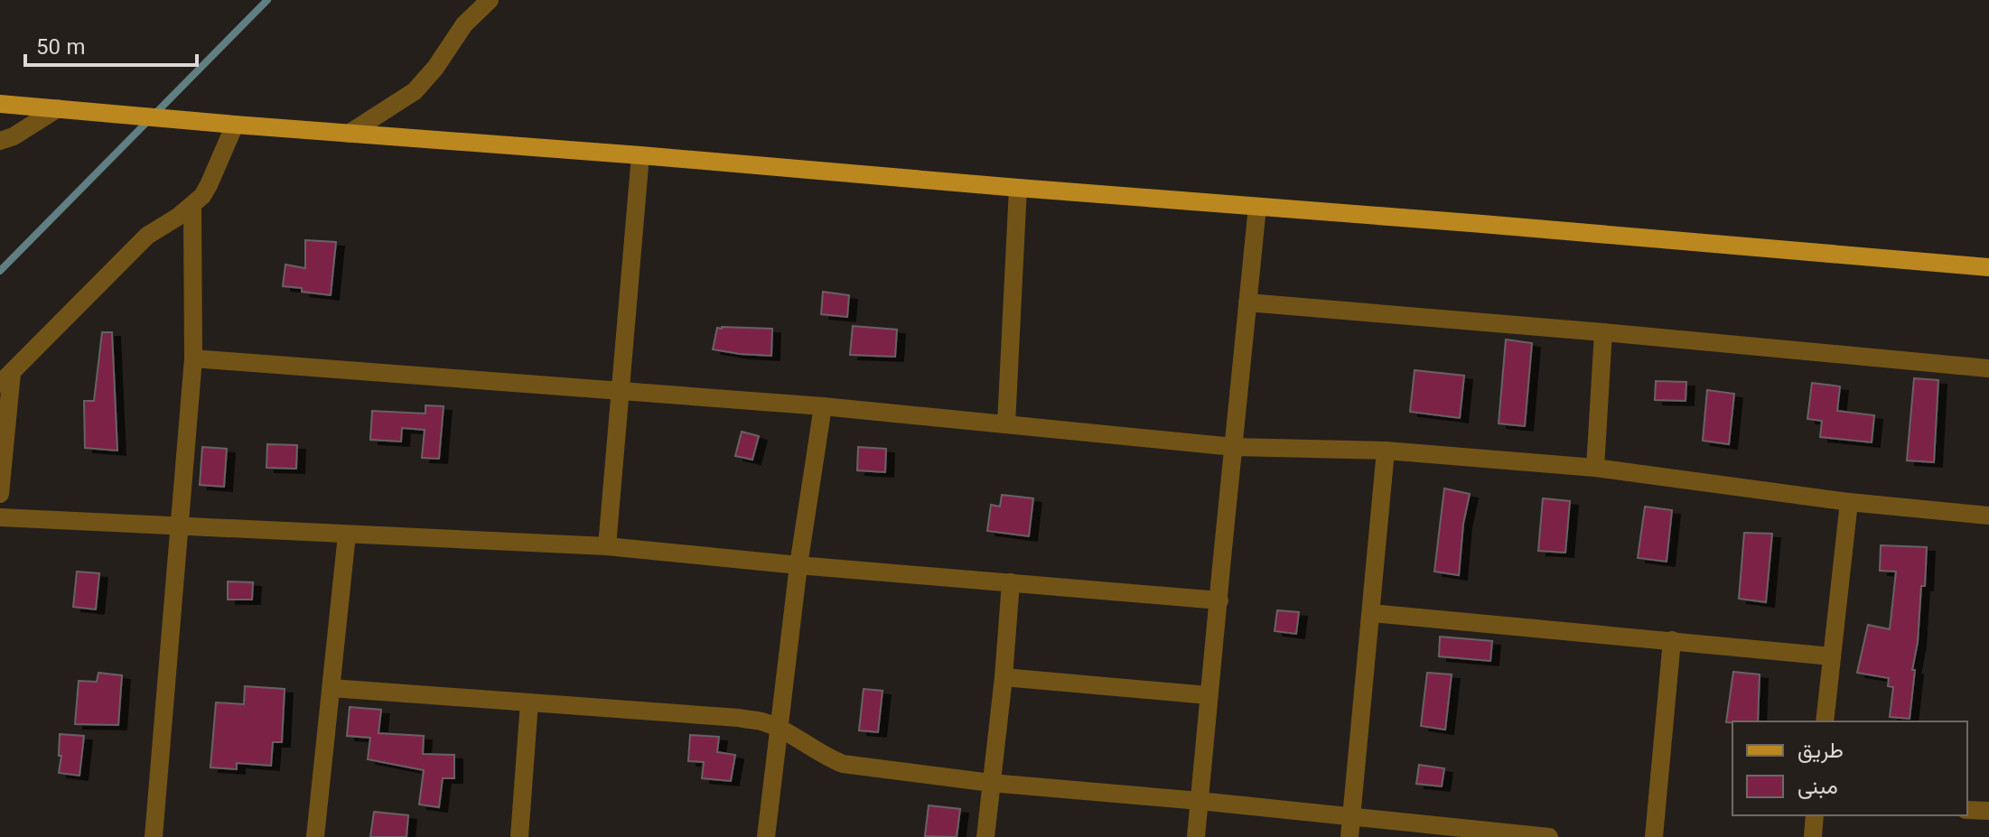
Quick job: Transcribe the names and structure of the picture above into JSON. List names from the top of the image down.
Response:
{
  "legend": ["طريق", "مبنى"],
  "scale_bar": "50 m"
}
